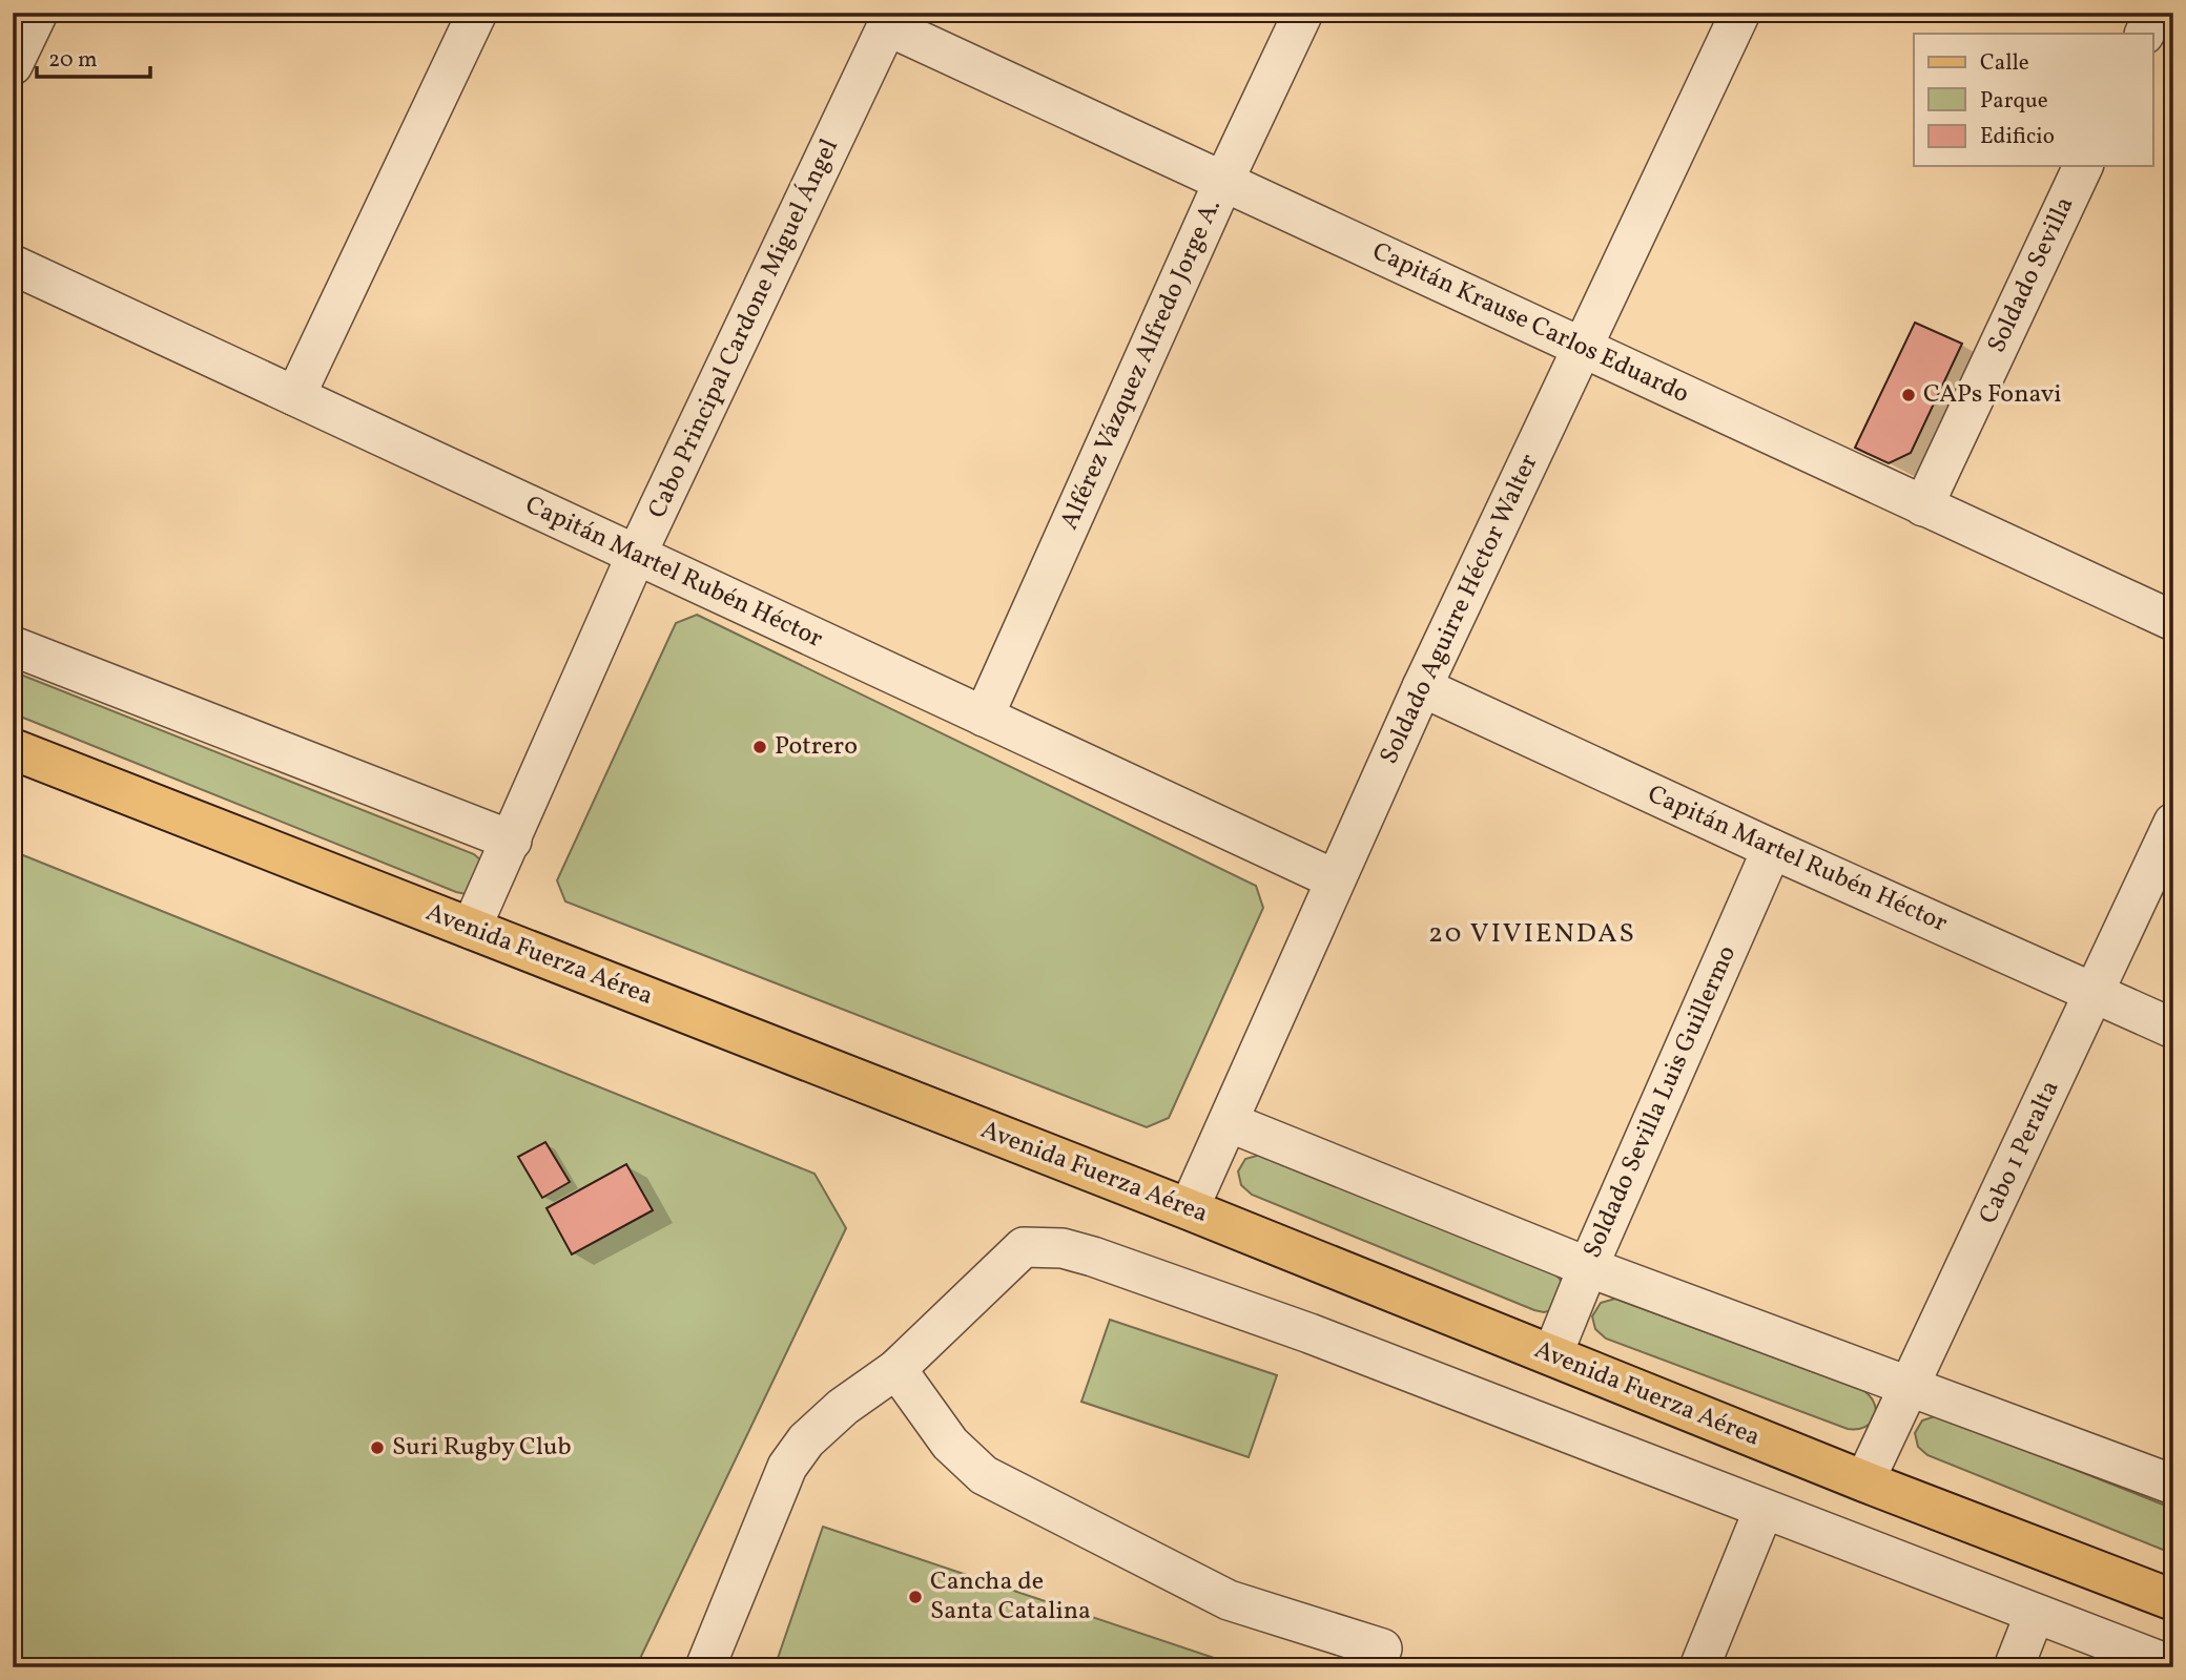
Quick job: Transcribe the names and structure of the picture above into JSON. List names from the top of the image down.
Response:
{
  "streets": {
    "main road": ["Avenida Fuerza Aérea"],
    "street": [
      "Soldado Sevilla",
      "Capitán Krause Carlos Eduardo",
      "Cabo Principal Cardone Miguel Ángel",
      "Alférez Vázquez Alfredo Jorge A.",
      "Capitán Martel Rubén Héctor",
      "Soldado Aguirre Héctor Walter",
      "Soldado Sevilla Luis Guillermo",
      "Cabo 1 Peralta"
    ]
  },
  "crossings": [
    ["Soldado Sevilla", "Capitán Krause Carlos Eduardo"],
    ["Capitán Krause Carlos Eduardo", "Cabo Principal Cardone Miguel Ángel"],
    ["Capitán Krause Carlos Eduardo", "Alférez Vázquez Alfredo Jorge A."],
    ["Capitán Krause Carlos Eduardo", "Soldado Aguirre Héctor Walter"],
    ["Cabo Principal Cardone Miguel Ángel", "Capitán Martel Rubén Héctor"],
    ["Cabo Principal Cardone Miguel Ángel", "Avenida Fuerza Aérea"],
    ["Alférez Vázquez Alfredo Jorge A.", "Capitán Martel Rubén Héctor"],
    ["Capitán Martel Rubén Héctor", "Soldado Aguirre Héctor Walter"],
    ["Capitán Martel Rubén Héctor", "Soldado Sevilla Luis Guillermo"],
    ["Capitán Martel Rubén Héctor", "Cabo 1 Peralta"],
    ["Soldado Aguirre Héctor Walter", "Avenida Fuerza Aérea"],
    ["Avenida Fuerza Aérea", "Soldado Sevilla Luis Guillermo"],
    ["Avenida Fuerza Aérea", "Cabo 1 Peralta"]
  ],
  "districts": ["20 VIVIENDAS"],
  "places": [
    "CAPs Fonavi",
    "Potrero",
    "Suri Rugby Club",
    "Cancha de Santa Catalina"
  ],
  "legend": ["Calle", "Parque", "Edificio"],
  "scale_bar": "20 m"
}
